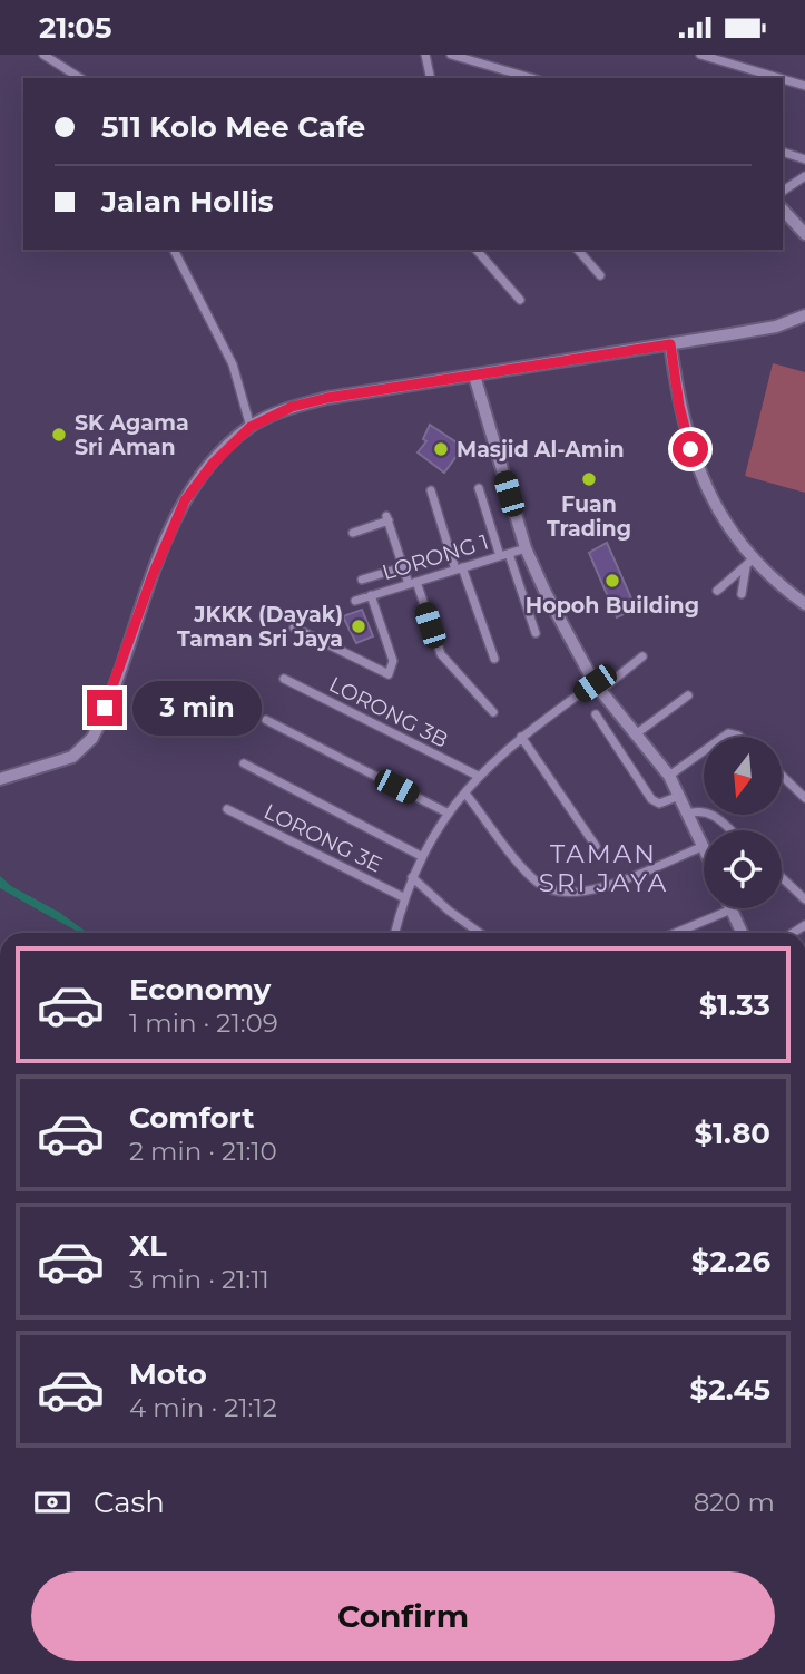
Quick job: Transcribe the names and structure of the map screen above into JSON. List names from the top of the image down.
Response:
{
  "streets": {
    "street": ["LORONG 1", "LORONG 3B", "LORONG 3E"]
  },
  "districts": ["TAMAN SRI JAYA"],
  "places": [
    "SK Agama Sri Aman",
    "Masjid Al-Amin",
    "Fuan Trading",
    "Hopoh Building",
    "JKKK (Dayak) Taman Sri Jaya"
  ],
  "north": "bottom",
  "page": {
    "status": "21:05",
    "banner": ["511 Kolo Mee Cafe", "Jalan Hollis"],
    "bubble": "3 min",
    "list": [
      {
        "name": "Economy",
        "note": "1 min · 21:09",
        "value": "$1.33"
      },
      {
        "name": "Comfort",
        "note": "2 min · 21:10",
        "value": "$1.80"
      },
      {
        "name": "XL",
        "note": "3 min · 21:11",
        "value": "$2.26"
      },
      {
        "name": "Moto",
        "note": "4 min · 21:12",
        "value": "$2.45"
      }
    ],
    "pay": ["Cash", "820 m"],
    "buttons": "Confirm"
  }
}
